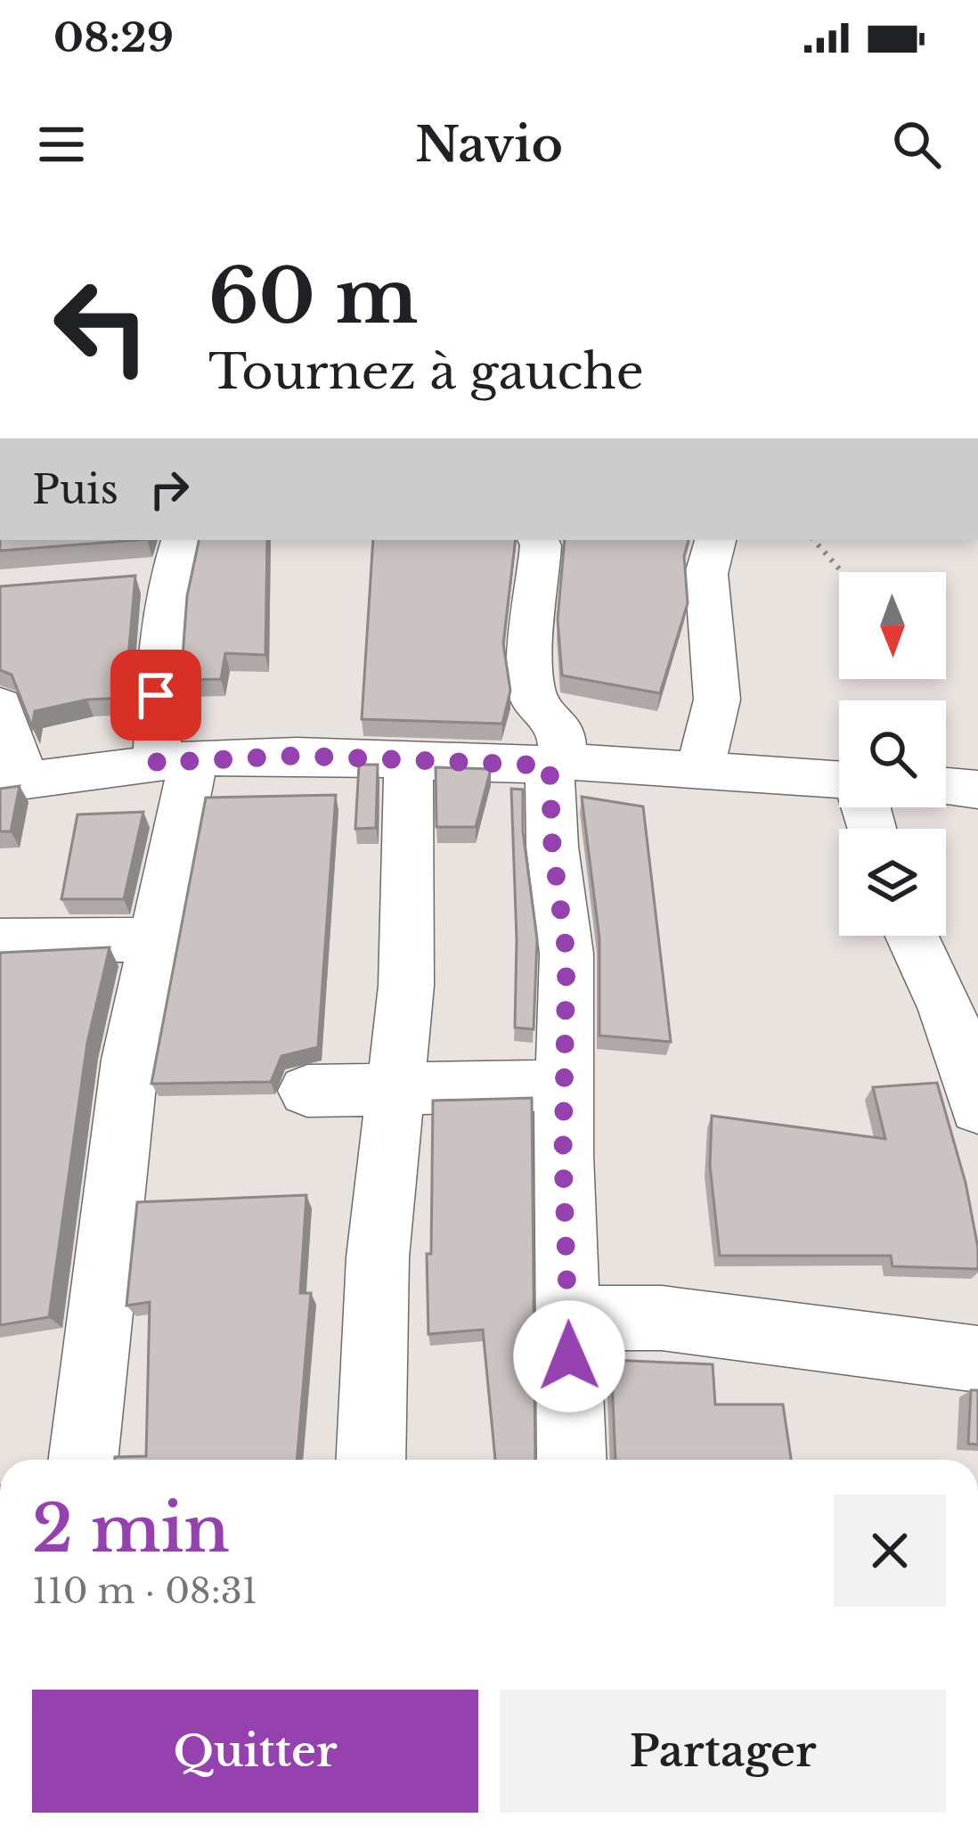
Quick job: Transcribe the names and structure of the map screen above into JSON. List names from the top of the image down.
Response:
{
  "north": "bottom",
  "page": {
    "status": "08:29",
    "header": "Navio",
    "turn": ["60 m", "Tournez à gauche"],
    "then": "Puis",
    "heading": ["2 min", "110 m · 08:31"],
    "buttons": ["Quitter", "Partager"]
  }
}
